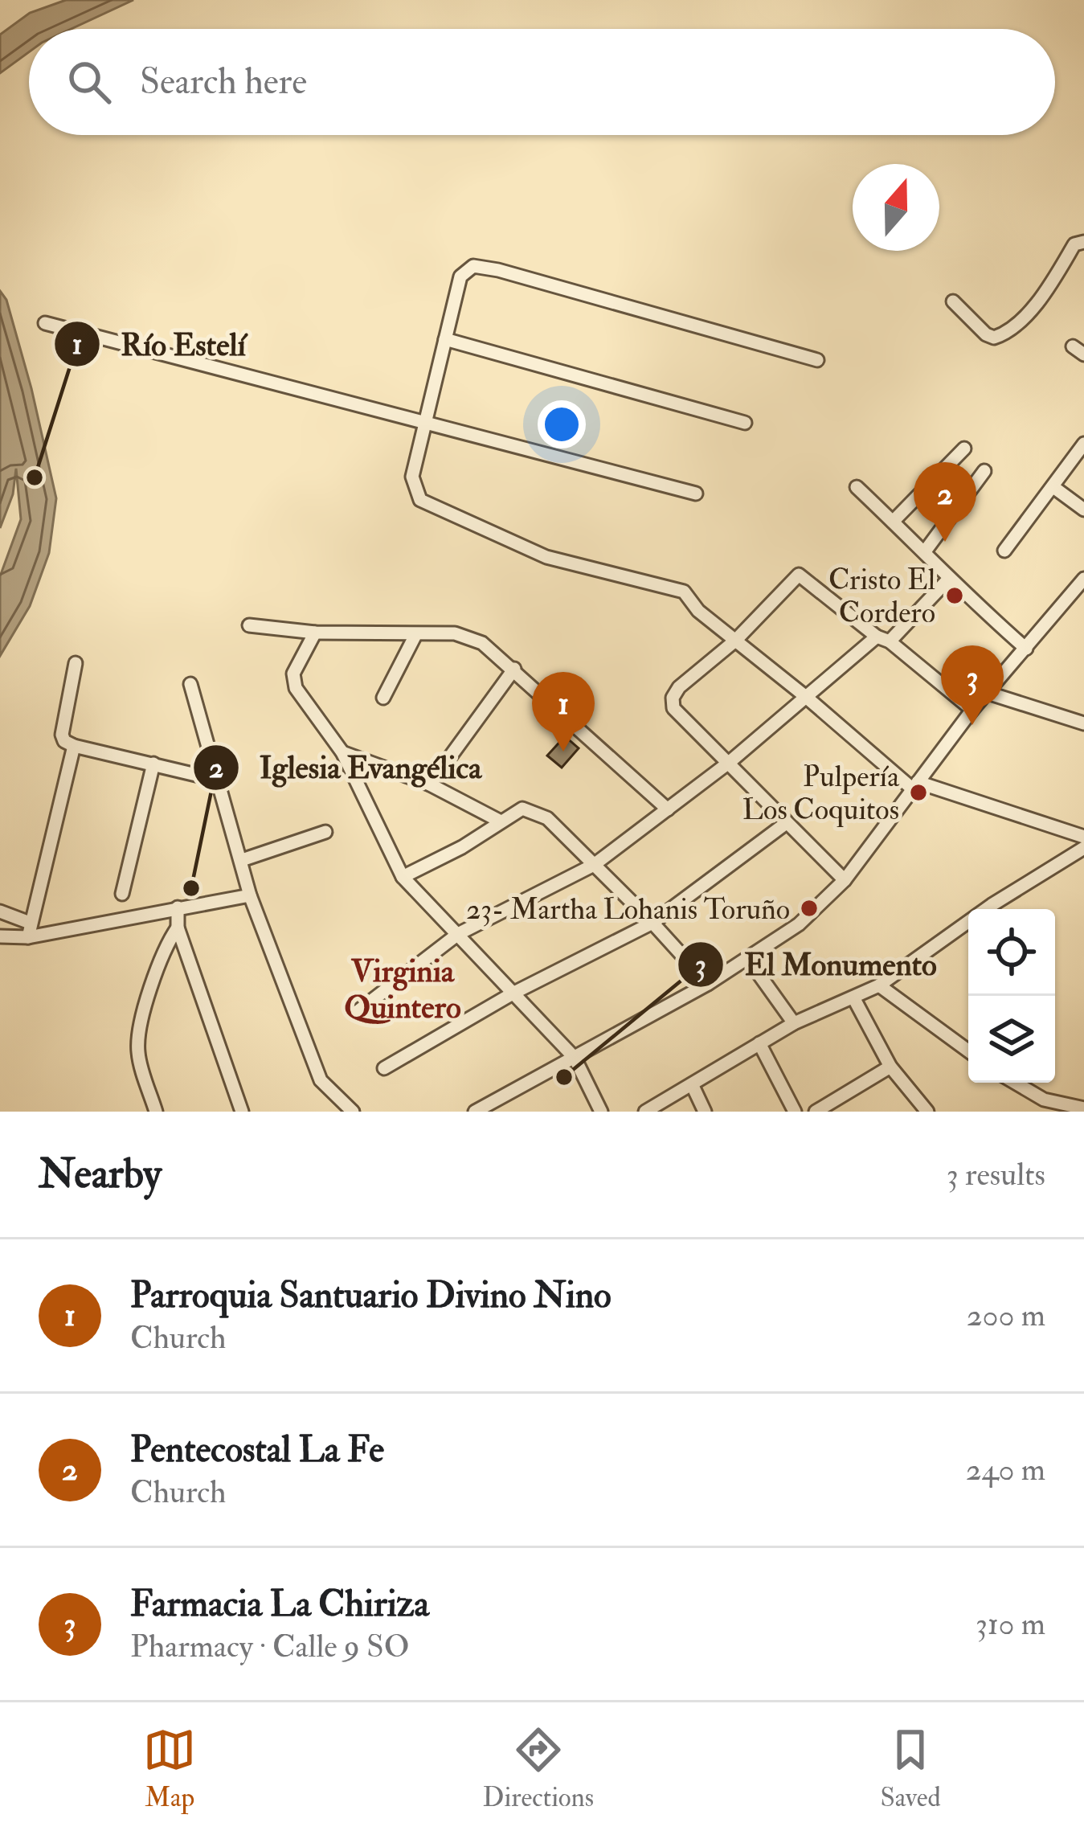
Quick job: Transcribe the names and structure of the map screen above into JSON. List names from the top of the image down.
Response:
{
  "districts": ["Virginia Quintero"],
  "places": [
    "Río Estelí",
    "Cristo El Cordero",
    "Pulpería Los Coquitos",
    "Iglesia Evangélica",
    "23- Martha Lohanis Toruño",
    "El Monumento"
  ],
  "north": "top",
  "page": {
    "search": "Search here",
    "pins": ["2", "3", "1"],
    "heading": ["Nearby", "3 results"],
    "list": [
      {
        "mark": "1",
        "name": "Parroquia Santuario Divino Nino",
        "note": "Church",
        "value": "200 m"
      },
      {
        "mark": "2",
        "name": "Pentecostal La Fe",
        "note": "Church",
        "value": "240 m"
      },
      {
        "mark": "3",
        "name": "Farmacia La Chiriza",
        "note": "Pharmacy · Calle 9 SO",
        "value": "310 m"
      }
    ],
    "nav": ["Map", "Directions", "Saved"]
  }
}
